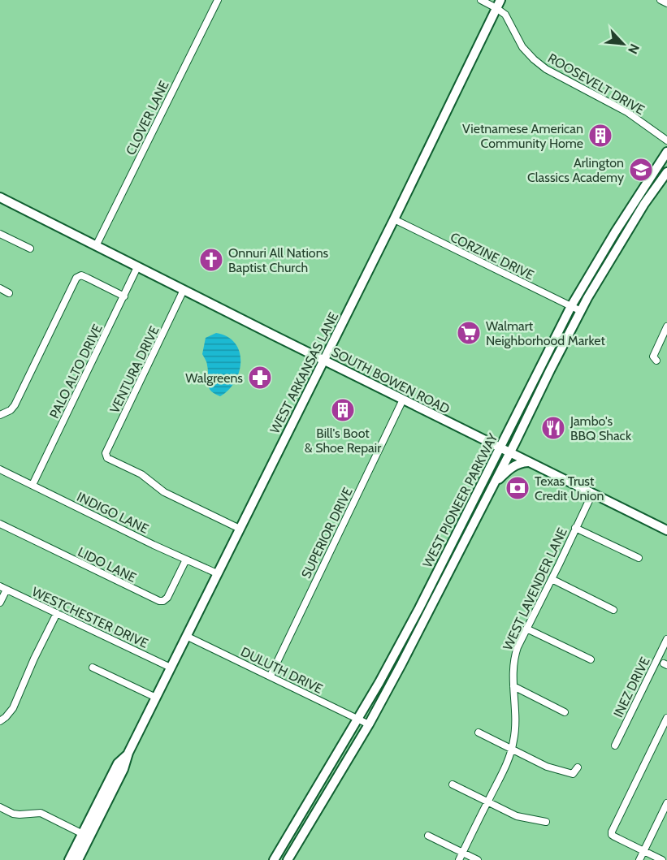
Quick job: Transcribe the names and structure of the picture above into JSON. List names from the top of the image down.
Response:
{
  "streets": {
    "main road": ["WEST ARKANSAS LANE", "SOUTH BOWEN ROAD", "WEST PIONEER PARKWAY"],
    "street": [
      "ROOSEVELT DRIVE",
      "CLOVER LANE",
      "CORZINE DRIVE",
      "VENTURA DRIVE",
      "PALO ALTO DRIVE",
      "INDIGO LANE",
      "SUPERIOR DRIVE",
      "LIDO LANE",
      "WEST LAVENDER LANE",
      "WESTCHESTER DRIVE",
      "DULUTH DRIVE",
      "INEZ DRIVE"
    ]
  },
  "crossings": [
    ["ROOSEVELT DRIVE", "WEST ARKANSAS LANE"],
    ["CLOVER LANE", "SOUTH BOWEN ROAD"],
    ["CORZINE DRIVE", "WEST ARKANSAS LANE"],
    ["CORZINE DRIVE", "WEST PIONEER PARKWAY"],
    ["VENTURA DRIVE", "WEST ARKANSAS LANE"],
    ["VENTURA DRIVE", "SOUTH BOWEN ROAD"],
    ["PALO ALTO DRIVE", "SOUTH BOWEN ROAD"],
    ["PALO ALTO DRIVE", "INDIGO LANE"],
    ["WEST ARKANSAS LANE", "SOUTH BOWEN ROAD"],
    ["WEST ARKANSAS LANE", "INDIGO LANE"],
    ["WEST ARKANSAS LANE", "WESTCHESTER DRIVE"],
    ["WEST ARKANSAS LANE", "DULUTH DRIVE"],
    ["SOUTH BOWEN ROAD", "WEST PIONEER PARKWAY"],
    ["SOUTH BOWEN ROAD", "SUPERIOR DRIVE"],
    ["SOUTH BOWEN ROAD", "WEST LAVENDER LANE"],
    ["WEST PIONEER PARKWAY", "DULUTH DRIVE"],
    ["INDIGO LANE", "LIDO LANE"],
    ["SUPERIOR DRIVE", "DULUTH DRIVE"]
  ],
  "places": {
    "building": ["Vietnamese American Community Home", "Bill's Boot & Shoe Repair"],
    "school or university": ["Arlington Classics Academy"],
    "church": ["Onnuri All Nations Baptist Church"],
    "supermarket": ["Walmart Neighborhood Market"],
    "pharmacy": ["Walgreens"],
    "restaurant": ["Jambo's BBQ Shack"],
    "bank": ["Texas Trust Credit Union"]
  },
  "north": "bottom right"
}
